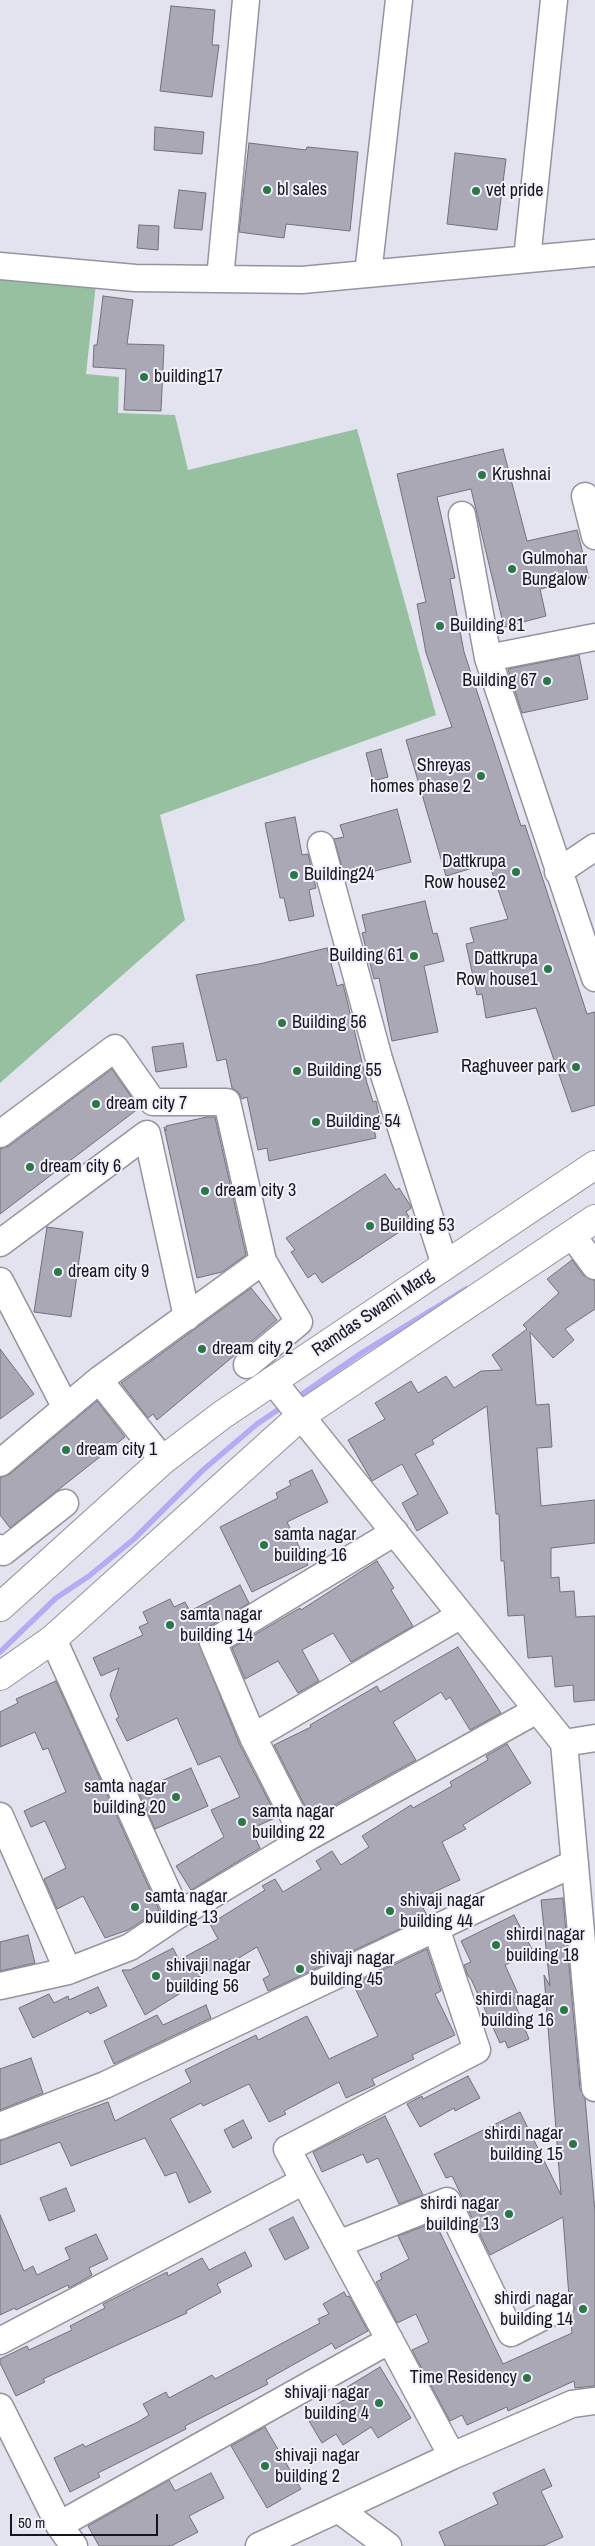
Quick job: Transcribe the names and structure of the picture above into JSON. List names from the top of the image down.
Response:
{
  "streets": {
    "main road": ["Ramdas Swami Marg"]
  },
  "places": [
    "bl sales",
    "vet pride",
    "building17",
    "Krushnai",
    "Gulmohar Bungalow",
    "Building 81",
    "Building 67",
    "Shreyas homes phase 2",
    "Dattkrupa Row house2",
    "Building24",
    "Building 61",
    "Dattkrupa Row house1",
    "Building 56",
    "Raghuveer park",
    "Building 55",
    "dream city 7",
    "Building 54",
    "dream city 6",
    "dream city 3",
    "Building 53",
    "dream city 9",
    "dream city 2",
    "dream city 1",
    "samta nagar building 16",
    "samta nagar building 14",
    "samta nagar building 20",
    "samta nagar building 22",
    "samta nagar building 13",
    "shivaji nagar building 44",
    "shirdi nagar building 18",
    "shivaji nagar building 45",
    "shivaji nagar building 56",
    "shirdi nagar building 16",
    "shirdi nagar building 15",
    "shirdi nagar building 13",
    "shirdi nagar building 14",
    "Time Residency",
    "shivaji nagar building 4",
    "shivaji nagar building 2"
  ],
  "scale_bar": "50 m"
}
